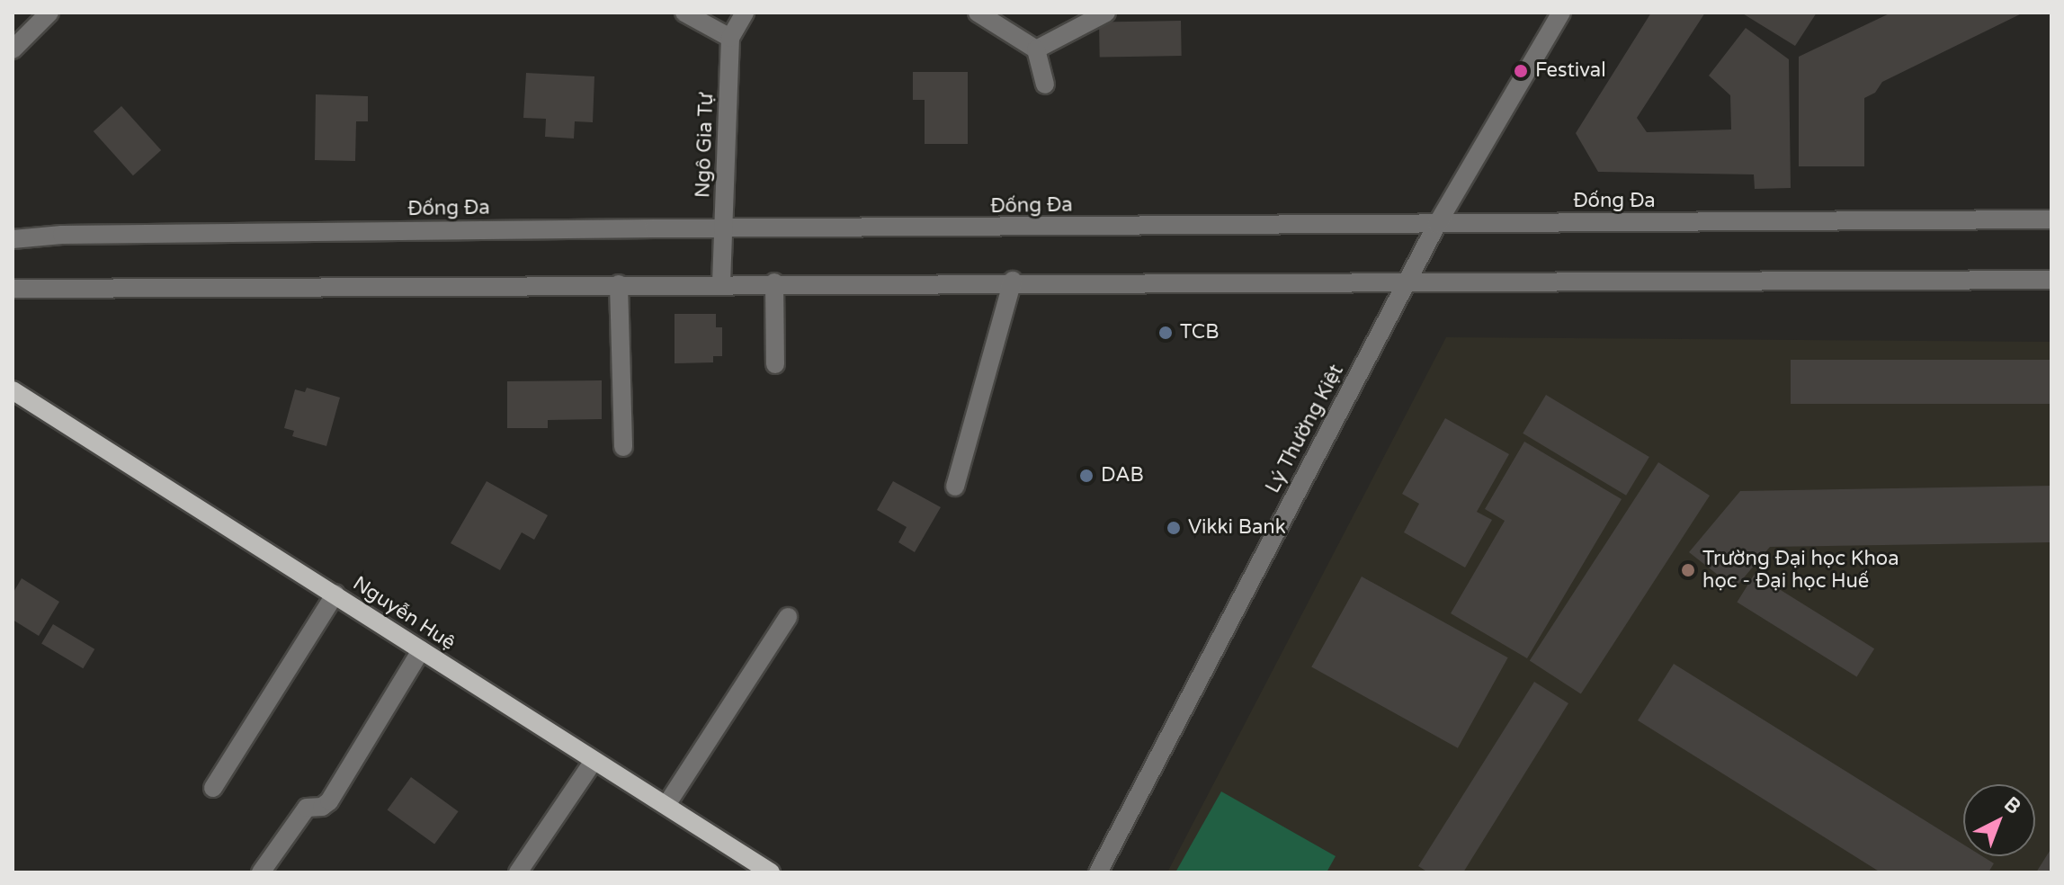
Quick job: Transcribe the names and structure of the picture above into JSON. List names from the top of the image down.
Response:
{
  "streets": {
    "main road": ["Nguyễn Huệ"],
    "street": ["Ngô Gia Tự", "Đống Đa", "Lý Thường Kiệt"]
  },
  "crossings": [
    ["Ngô Gia Tự", "Đống Đa"],
    ["Đống Đa", "Lý Thường Kiệt"]
  ],
  "places": [
    "Festival",
    "TCB",
    "DAB",
    "Vikki Bank",
    "Trường Đại học Khoa học - Đại học Huế"
  ],
  "north": "top right"
}
